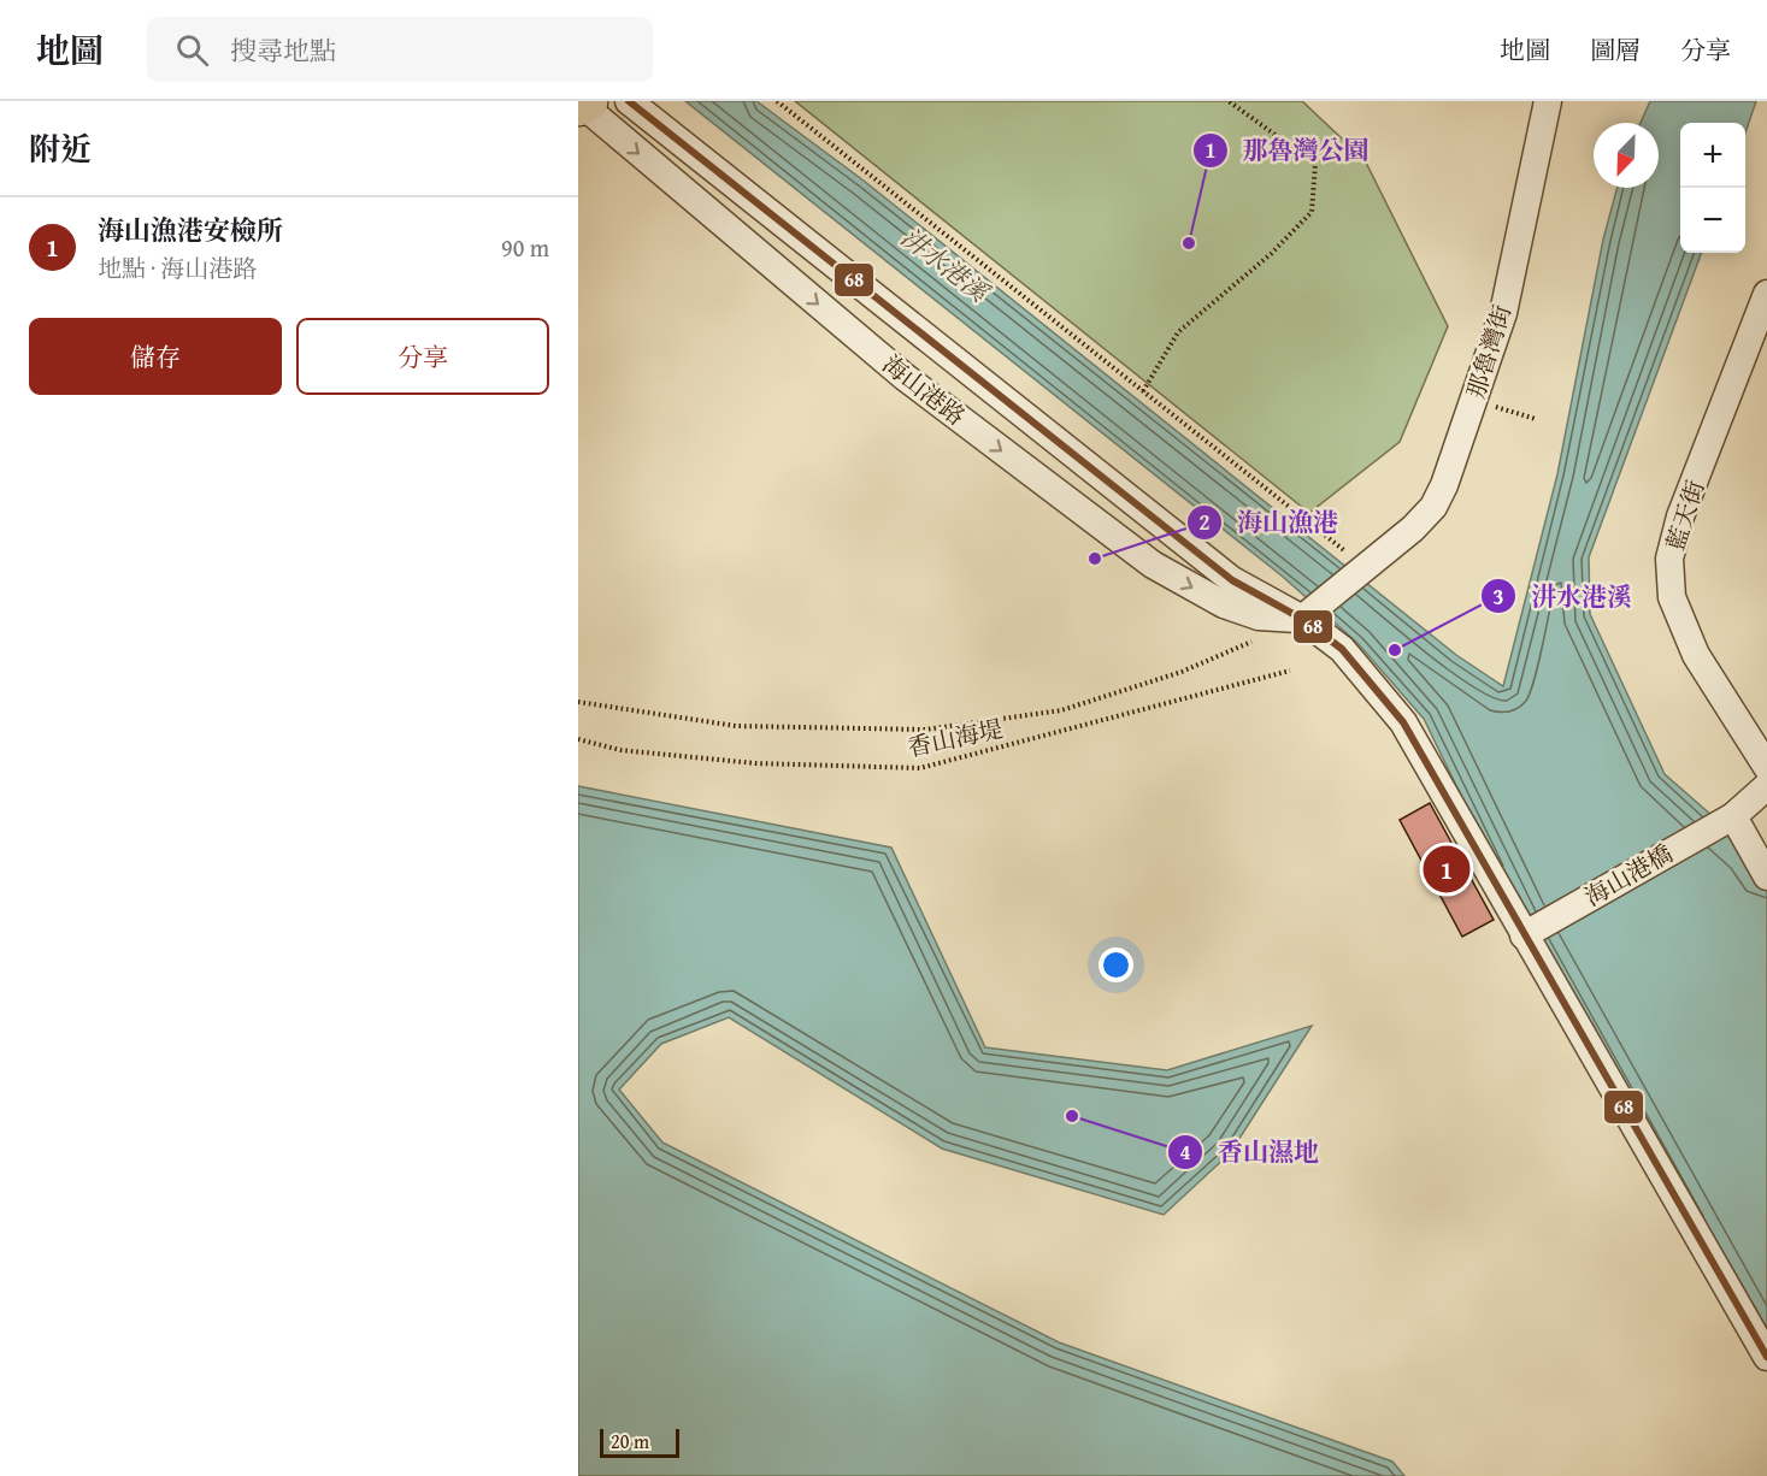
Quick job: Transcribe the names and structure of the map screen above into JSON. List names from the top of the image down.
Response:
{
  "streets": {
    "street": [
      "那魯灣街",
      "海山港路",
      "藍天街",
      "海山港橋"
    ],
    "path": ["香山海堤"]
  },
  "crossings": [
    ["那魯灣街", "海山港路"],
    ["海山港路", "海山港橋"]
  ],
  "water": ["汫水港溪"],
  "places": [
    "那魯灣公園",
    "海山漁港",
    "汫水港溪",
    "香山濕地"
  ],
  "lines": ["transit line 68"],
  "scale_bar": "20 m",
  "north": "bottom left",
  "page": {
    "header": "地圖",
    "search": "搜尋地點",
    "nav": ["地圖", "圖層", "分享"],
    "heading": "附近",
    "map_buttons": ["+", "−"],
    "list": [
      {
        "mark": "1",
        "name": "海山漁港安檢所",
        "note": "地點 · 海山港路",
        "value": "90 m"
      }
    ],
    "buttons": ["儲存", "分享"],
    "pins": "1",
    "scale": "20 m"
  }
}
